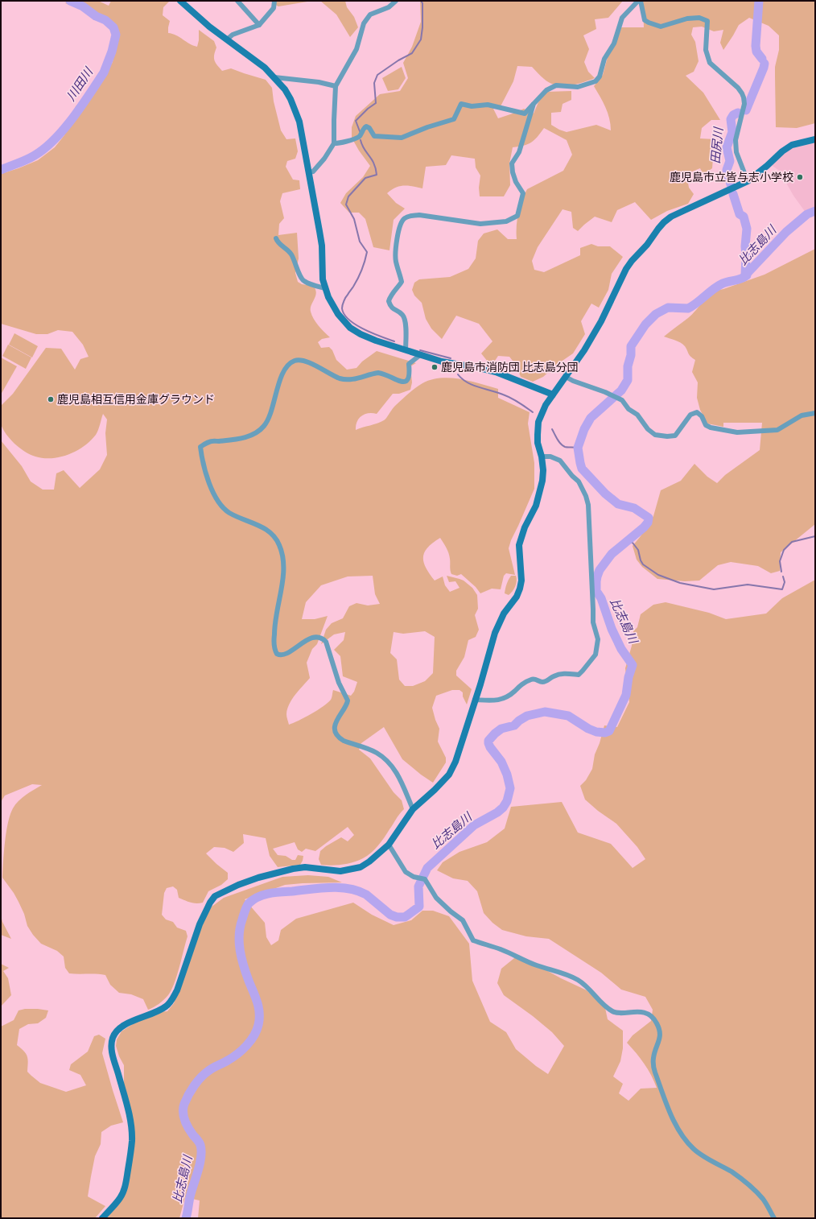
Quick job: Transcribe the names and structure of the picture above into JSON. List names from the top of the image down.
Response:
{
  "water": ["川田川", "田尻川", "比志島川"],
  "places": ["鹿児島市立皆与志小学校", "鹿児島市消防団 比志島分団", "鹿児島相互信用金庫グラウンド"]
}
